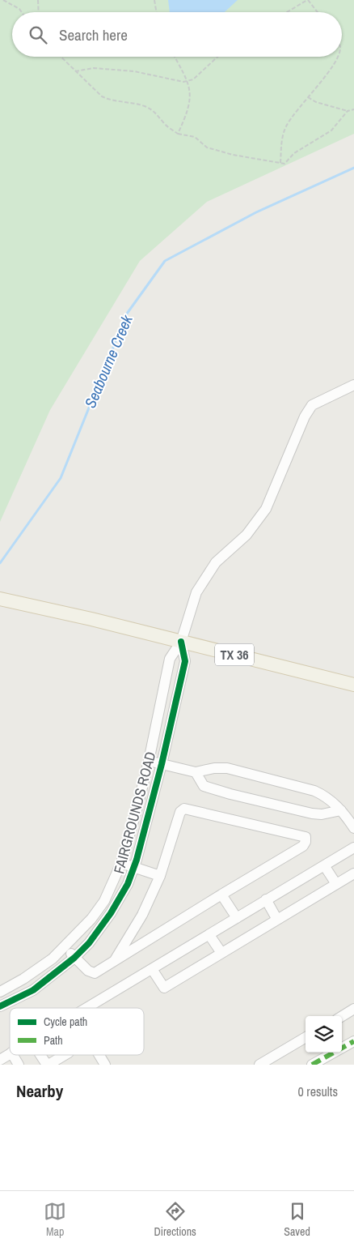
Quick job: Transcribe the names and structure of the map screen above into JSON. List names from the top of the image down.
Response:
{
  "streets": {
    "main road": ["TX 36"],
    "street": ["FAIRGROUNDS ROAD"]
  },
  "crossings": [
    ["TX 36", "FAIRGROUNDS ROAD"]
  ],
  "water": ["Seabourne Creek"],
  "legend": ["Cycle path", "Path"],
  "page": {
    "search": "Search here",
    "heading": ["Nearby", "0 results"],
    "nav": ["Map", "Directions", "Saved"]
  }
}
